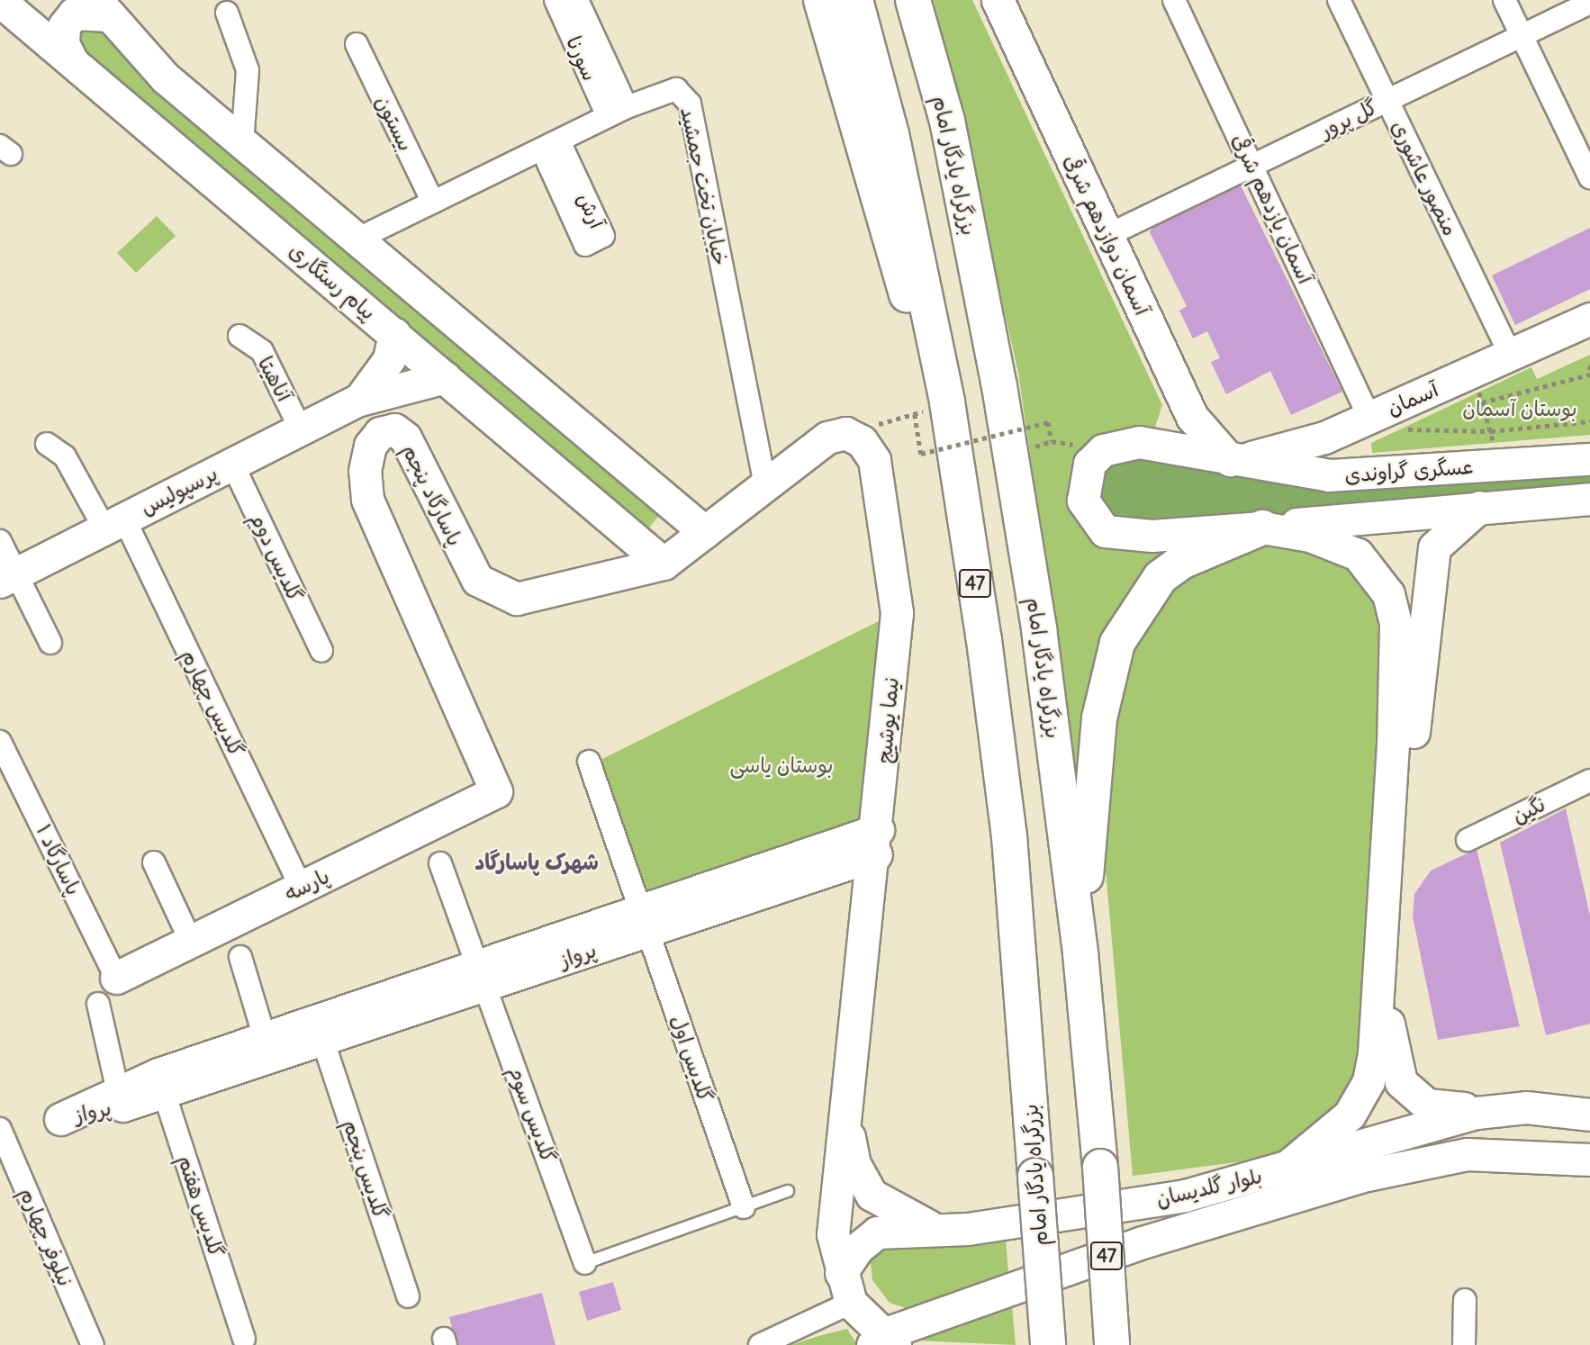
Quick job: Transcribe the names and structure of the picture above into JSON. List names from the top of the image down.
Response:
{
  "streets": {
    "highway": ["بزرگراه یادگار امام", "47"],
    "street": [
      "سورنا",
      "گل پرور",
      "بیستون",
      "منصور عاشوری",
      "خیابان تخت جمشید",
      "آسمان یازدهم شرقی",
      "آسمان دوازدهم شرقی",
      "پیام رستگاری",
      "آناهیتا",
      "آسمان",
      "عسگری گراوندی",
      "پرسپولیس",
      "پاسارگاد پنجم",
      "گلدیس دوم",
      "گلدیس چهارم",
      "نیما یوشیج",
      "نگین",
      "پاسارگاد ۱",
      "پارسه",
      "پرواز",
      "گلدیس اول",
      "گلدیس سوم",
      "گلدیس پنجم",
      "بلوار گلدیسان",
      "گلدیس هفتم",
      "نیلوفر چهارم"
    ]
  },
  "crossings": [
    ["سورنا", "خیابان تخت جمشید"],
    ["گل پرور", "منصور عاشوری"],
    ["گل پرور", "آسمان یازدهم شرقی"],
    ["گل پرور", "آسمان دوازدهم شرقی"],
    ["بیستون", "خیابان تخت جمشید"],
    ["منصور عاشوری", "آسمان"],
    ["خیابان تخت جمشید", "نیما یوشیج"],
    ["آسمان یازدهم شرقی", "آسمان"],
    ["آسمان دوازدهم شرقی", "آسمان"],
    ["آسمان دوازدهم شرقی", "عسگری گراوندی"],
    ["پیام رستگاری", "پرسپولیس"],
    ["پیام رستگاری", "پاسارگاد پنجم"],
    ["پیام رستگاری", "نیما یوشیج"],
    ["آناهیتا", "پرسپولیس"],
    ["آسمان", "عسگری گراوندی"],
    ["پرسپولیس", "گلدیس دوم"],
    ["پرسپولیس", "گلدیس چهارم"],
    ["پاسارگاد پنجم", "نیما یوشیج"],
    ["پاسارگاد پنجم", "پارسه"],
    ["گلدیس چهارم", "پارسه"],
    ["نیما یوشیج", "پرواز"],
    ["پاسارگاد ۱", "پارسه"],
    ["پرواز", "گلدیس اول"],
    ["پرواز", "گلدیس سوم"],
    ["پرواز", "گلدیس پنجم"],
    ["پرواز", "گلدیس هفتم"]
  ],
  "districts": ["شهرک پاسارگاد"],
  "parks": ["بوستان آسمان", "بوستان یاسی"]
}
